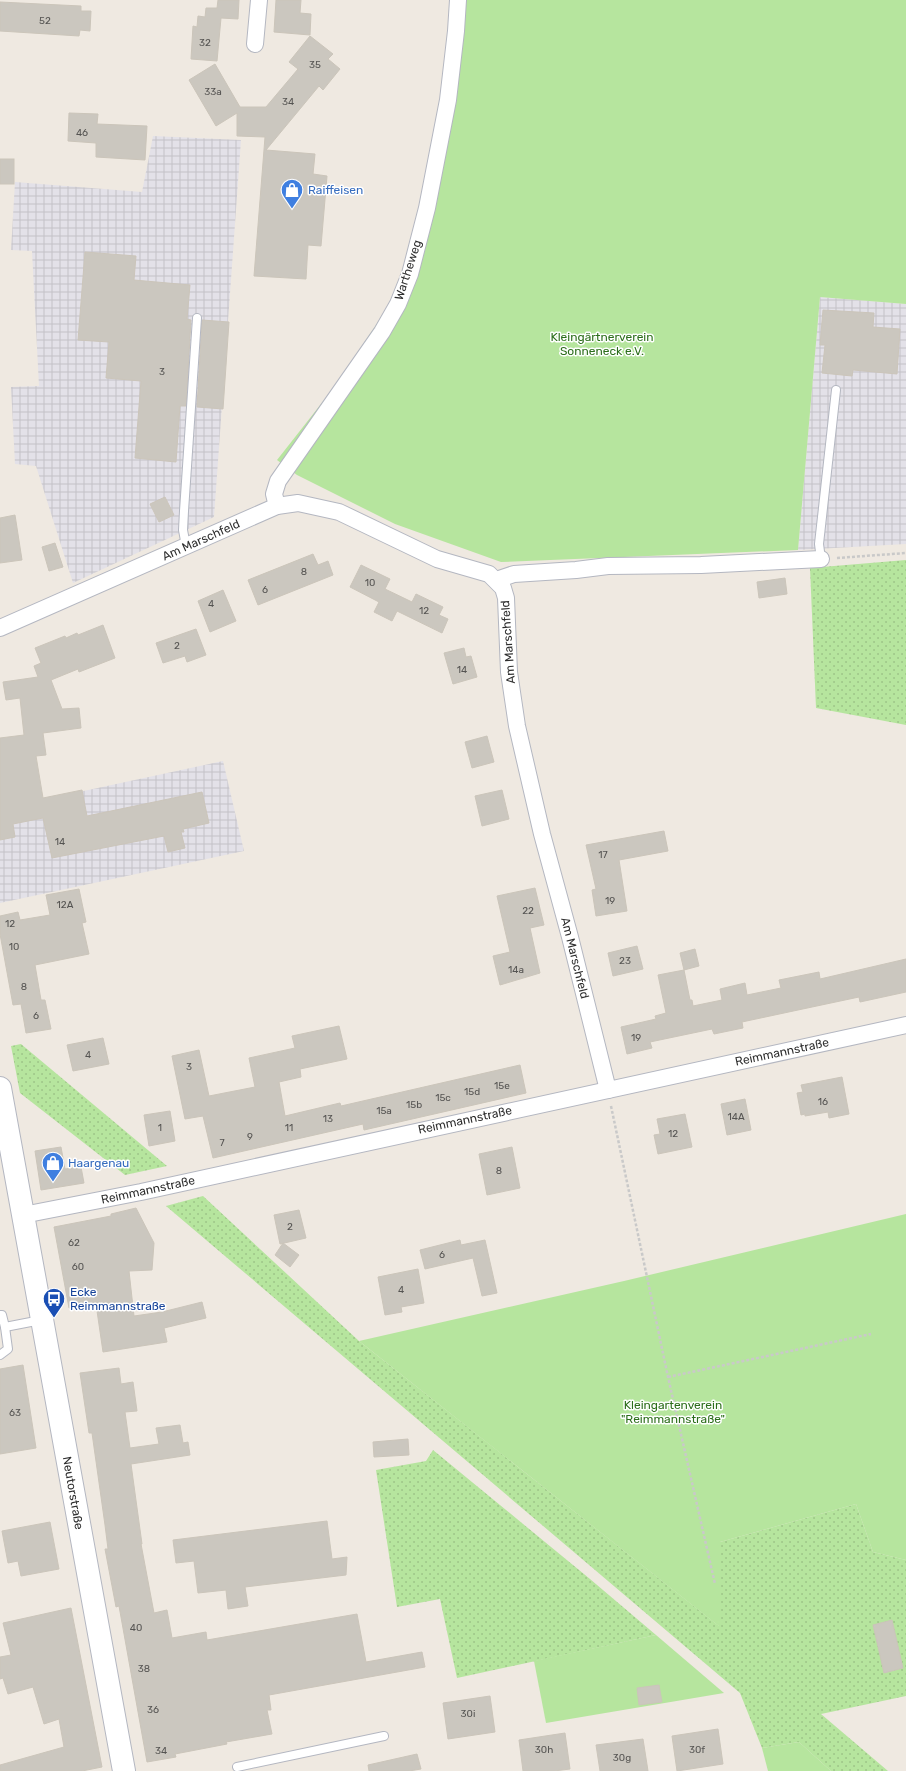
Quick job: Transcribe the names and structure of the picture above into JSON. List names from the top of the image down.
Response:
{
  "streets": {
    "street": [
      "Wartheweg",
      "Am Marschfeld",
      "Reimmannstraße",
      "Neutorstraße"
    ]
  },
  "crossings": [
    ["Wartheweg", "Am Marschfeld"],
    ["Am Marschfeld", "Reimmannstraße"],
    ["Reimmannstraße", "Neutorstraße"]
  ],
  "parks": ["Kleingärtnerverein Sonneneck e.V.", "Kleingartenverein \"Reimmannstraße\""],
  "places": {
    "shop": ["Raiffeisen", "Haargenau"],
    "bus stop": ["Ecke Reimmannstraße"]
  },
  "house_numbers": [
    "52",
    "32",
    "35",
    "33a",
    "34",
    "46",
    "3",
    "8",
    "10",
    "6",
    "4",
    "12",
    "2",
    "14",
    "14",
    "17",
    "19",
    "12A",
    "22",
    "12",
    "10",
    "23",
    "14a",
    "8",
    "6",
    "19",
    "4",
    "3",
    "15e",
    "15d",
    "15c",
    "16",
    "15b",
    "15a",
    "14A",
    "13",
    "1",
    "11",
    "12",
    "9",
    "7",
    "8",
    "2",
    "62",
    "6",
    "60",
    "4",
    "63",
    "40",
    "38",
    "36",
    "30i",
    "30h",
    "30f",
    "34",
    "30g"
  ]
}
